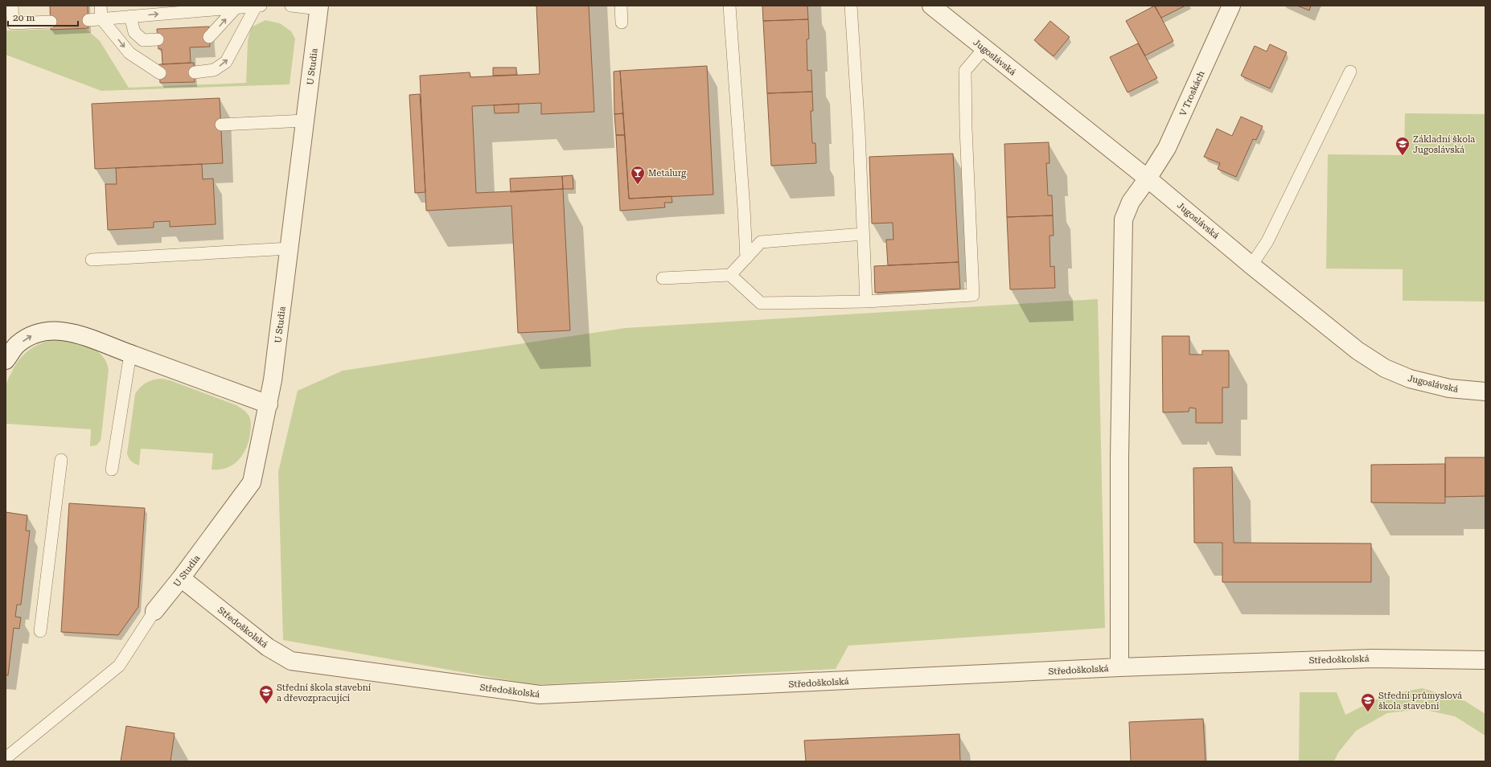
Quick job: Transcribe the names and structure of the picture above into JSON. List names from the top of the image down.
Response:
{
  "streets": {
    "street": [
      "Jugoslávská",
      "U Studia",
      "V Troskách",
      "Středoškolská"
    ]
  },
  "crossings": [
    ["Jugoslávská", "V Troskách"],
    ["U Studia", "Středoškolská"],
    ["V Troskách", "Středoškolská"]
  ],
  "places": {
    "school or university": ["Základní škola Jugoslávská", "Střední škola stavební a dřevozpracující", "Střední průmyslová škola stavební"],
    "bar": ["Metalurg"]
  },
  "scale_bar": "20 m"
}
